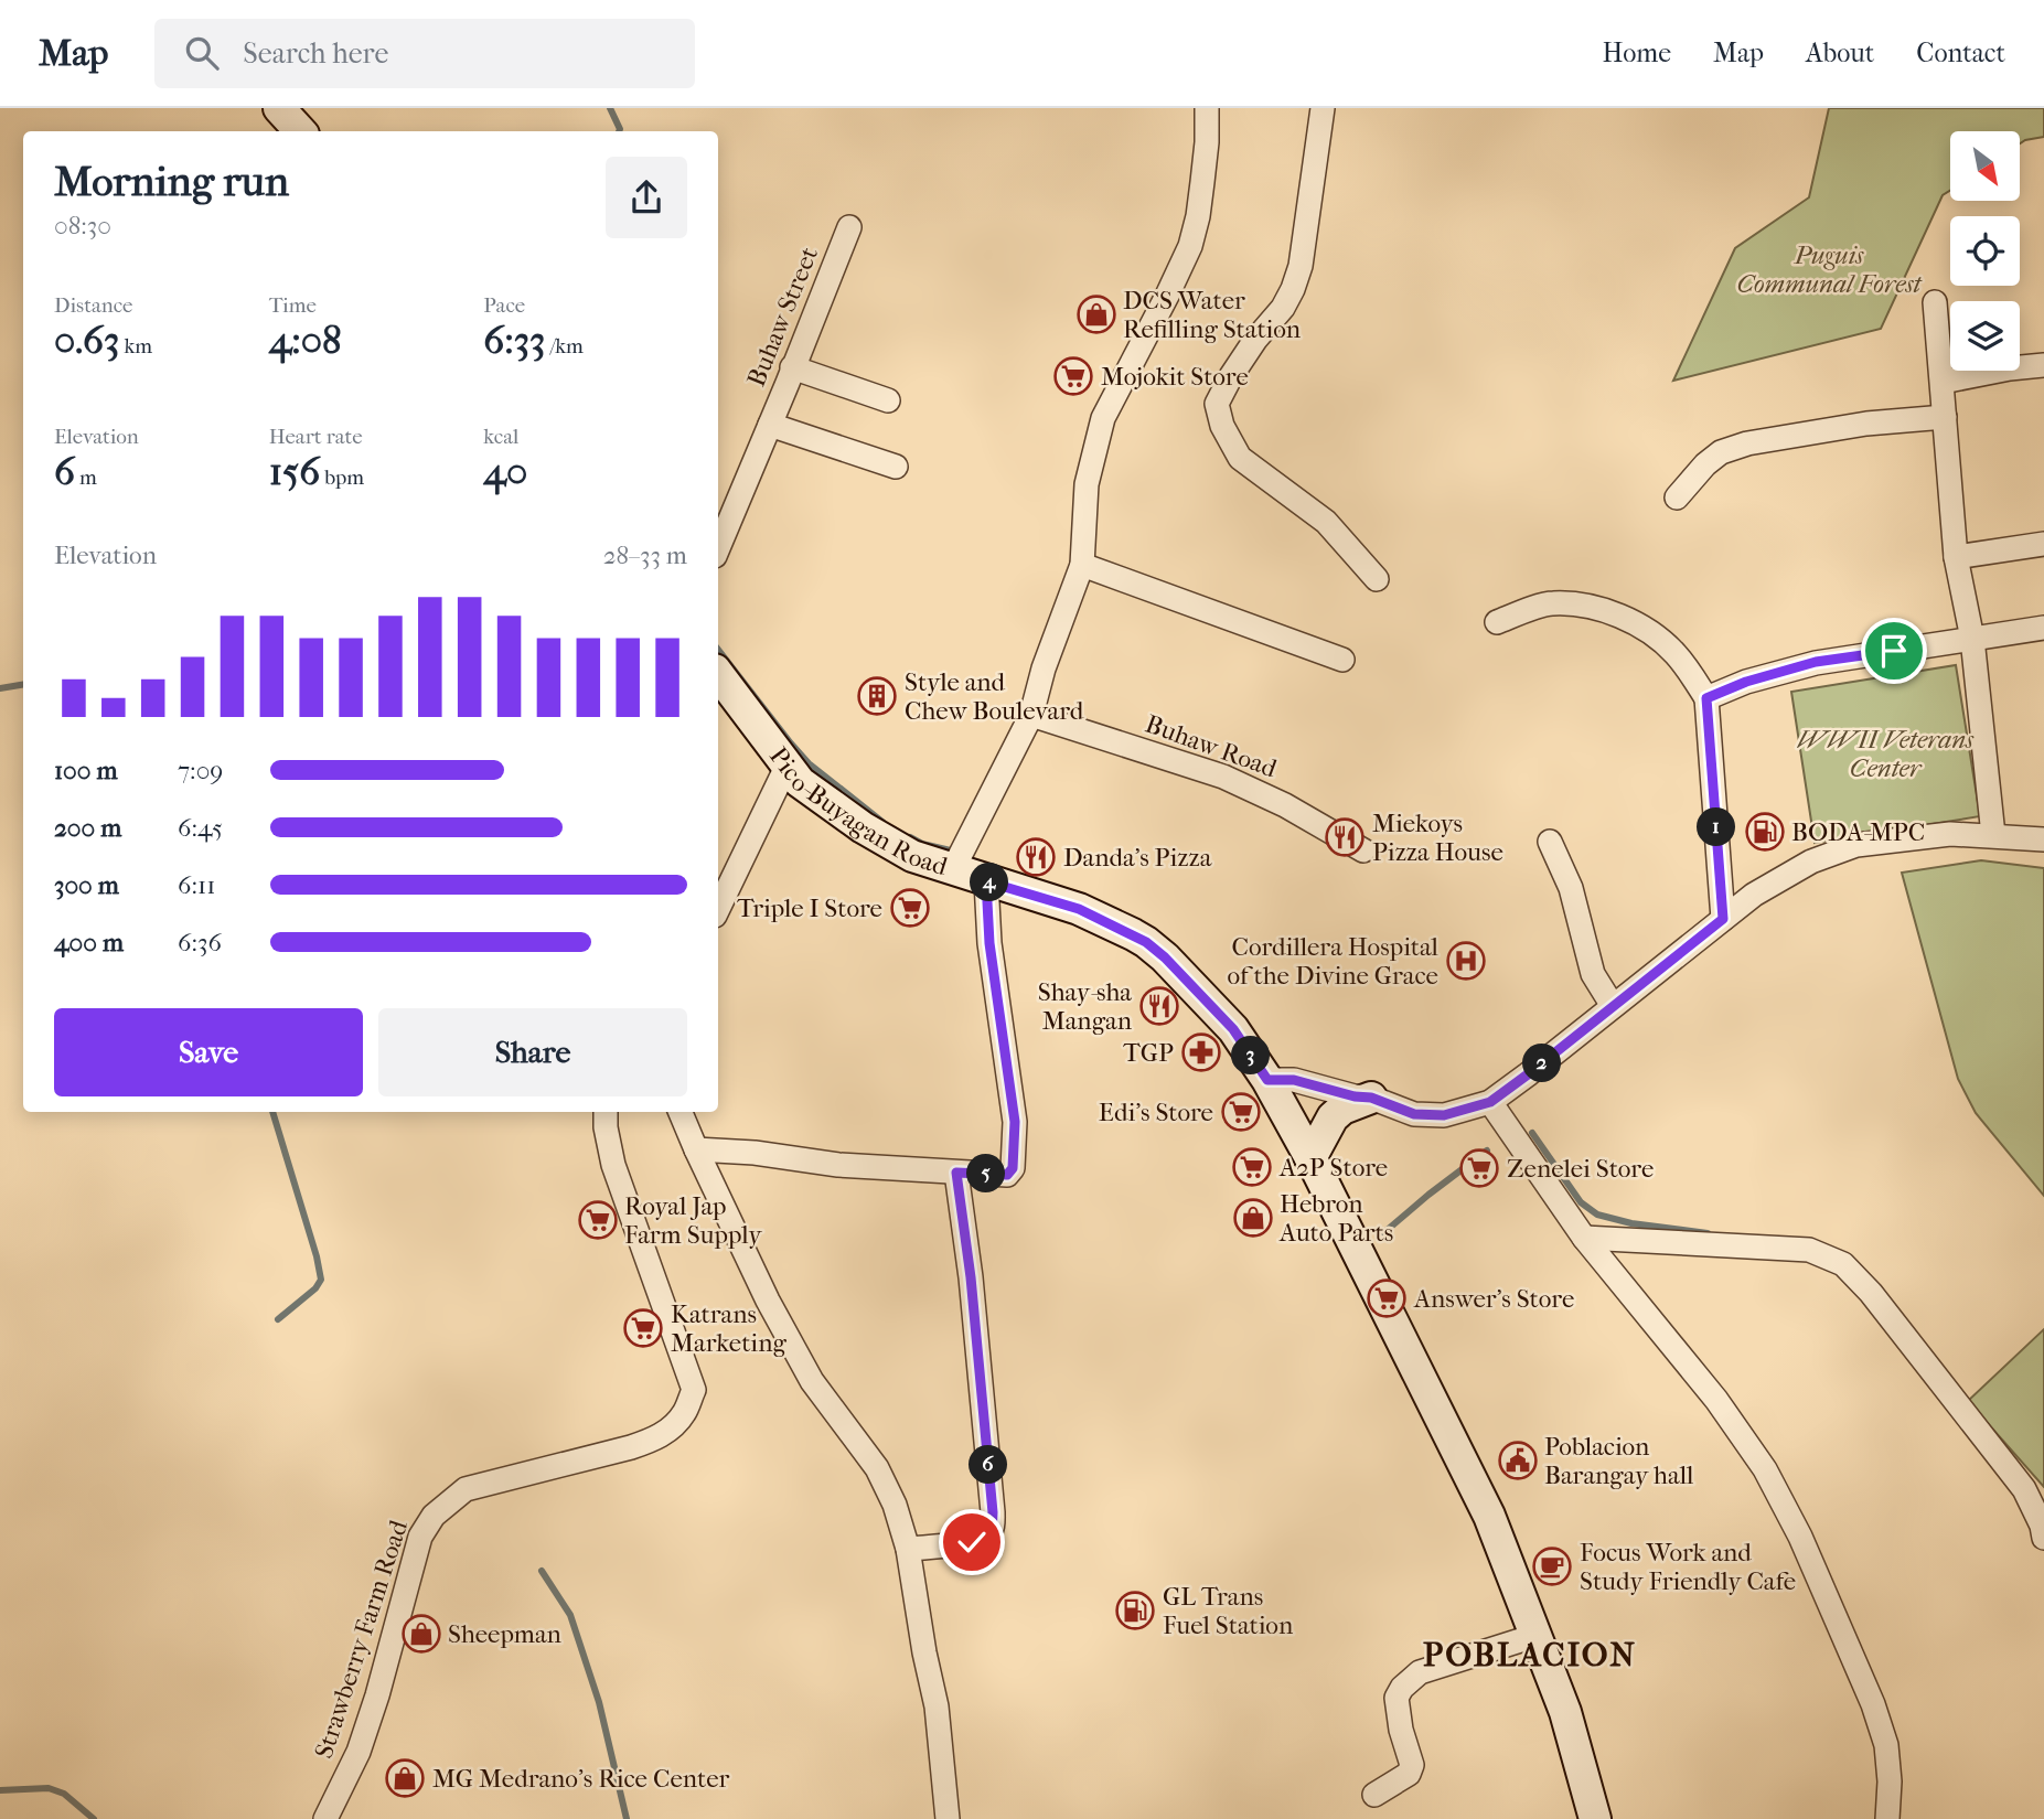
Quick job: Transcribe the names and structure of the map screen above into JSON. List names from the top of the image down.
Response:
{
  "streets": {
    "main road": ["Pico-Buyagan Road"],
    "street": ["Buhaw Street", "Buhaw Road", "Strawberry Farm Road"]
  },
  "districts": ["POBLACION"],
  "parks": ["Puguis Communal Forest", "WWII Veterans Center"],
  "places": {
    "shop": [
      "DCS Water Refilling Station",
      "Hebron Auto Parts",
      "Sheepman",
      "MG Medrano's Rice Center"
    ],
    "supermarket": [
      "Mojokit Store",
      "Triple I Store",
      "Edi's Store",
      "A2P Store",
      "Zenelei Store",
      "Royal Jap Farm Supply",
      "Answer's Store",
      "Katrans Marketing"
    ],
    "building": ["Style and Chew Boulevard"],
    "fuel station": ["BODA-MPC", "GL Trans Fuel Station"],
    "restaurant": ["Miekoys Pizza House", "Danda's Pizza", "Shay-sha Mangan"],
    "hospital": ["Cordillera Hospital of the Divine Grace"],
    "pharmacy": ["TGP"],
    "public building": ["Poblacion Barangay hall"],
    "cafe": ["Focus Work and Study Friendly Cafe"]
  },
  "north": "bottom right",
  "page": {
    "header": "Map",
    "search": "Search here",
    "nav": [
      "Home",
      "Map",
      "About",
      "Contact"
    ],
    "heading": ["Morning run", "08:30"],
    "stats": [
      ["Distance", "0.63 km"],
      ["Time", "4:08"],
      ["Pace", "6:33 /km"],
      ["Elevation", "6 m"],
      ["Heart rate", "156 bpm"],
      ["kcal", "40"]
    ],
    "chart": ["Elevation", "28–33 m"],
    "list": [
      {
        "name": "100 m",
        "note": "7:09"
      },
      {
        "name": "200 m",
        "note": "6:45"
      },
      {
        "name": "300 m",
        "note": "6:11"
      },
      {
        "name": "400 m",
        "note": "6:36"
      }
    ],
    "pins": [
      "1",
      "4",
      "3",
      "2",
      "5",
      "6"
    ],
    "buttons": ["Save", "Share"]
  }
}
